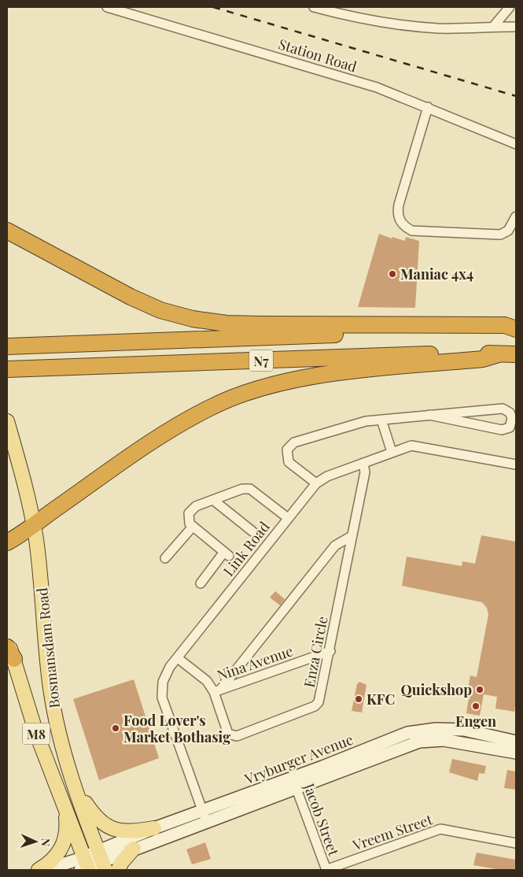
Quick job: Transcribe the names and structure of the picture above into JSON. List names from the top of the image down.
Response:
{
  "streets": {
    "highway": ["N7"],
    "main road": ["Bosmansdam Road", "M8"],
    "street": [
      "Station Road",
      "Link Road",
      "Enza Circle",
      "Nina Avenue",
      "Vryburger Avenue",
      "Jacob Street",
      "Vreem Street"
    ]
  },
  "crossings": [
    ["Link Road", "Enza Circle"],
    ["Link Road", "Nina Avenue"],
    ["Link Road", "Vryburger Avenue"],
    ["Bosmansdam Road", "Vryburger Avenue"],
    ["Enza Circle", "Nina Avenue"],
    ["Vryburger Avenue", "Jacob Street"],
    ["Jacob Street", "Vreem Street"]
  ],
  "places": [
    "Maniac 4x4",
    "Quickshop",
    "KFC",
    "Engen",
    "Food Lover's Market Bothasig"
  ],
  "north": "right"
}
